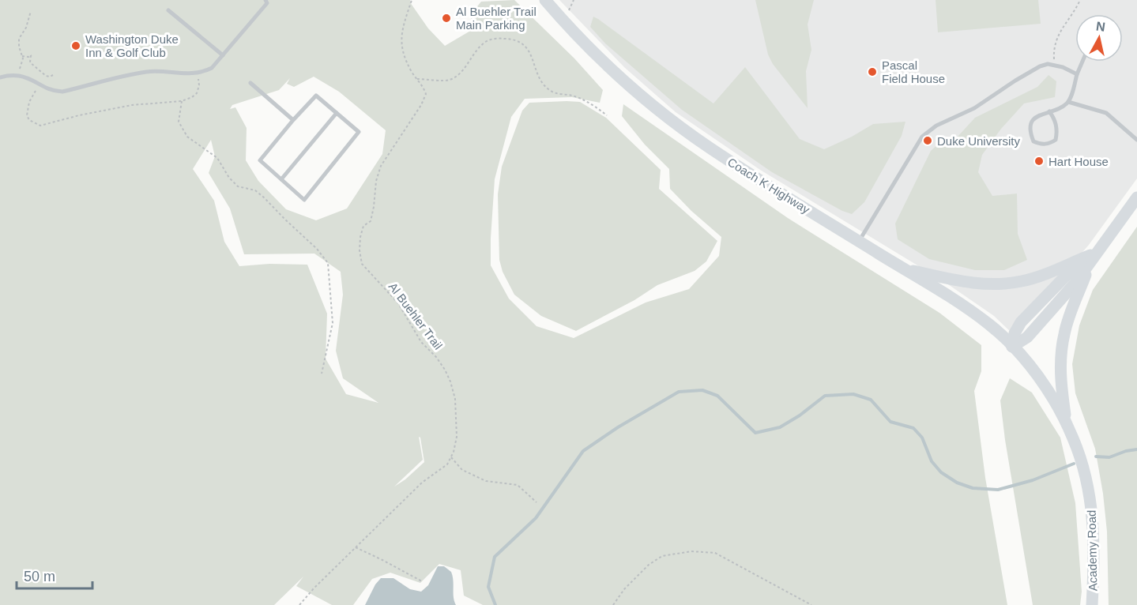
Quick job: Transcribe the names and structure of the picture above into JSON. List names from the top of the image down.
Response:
{
  "streets": {
    "main road": ["Coach K Highway", "Academy Road"],
    "path": ["Al Buehler Trail"]
  },
  "crossings": [
    ["Coach K Highway", "Academy Road"]
  ],
  "places": [
    "Al Buehler Trail Main Parking",
    "Washington Duke Inn & Golf Club",
    "Pascal Field House",
    "Duke University",
    "Hart House"
  ],
  "scale_bar": "50 m",
  "north": "top"
}
